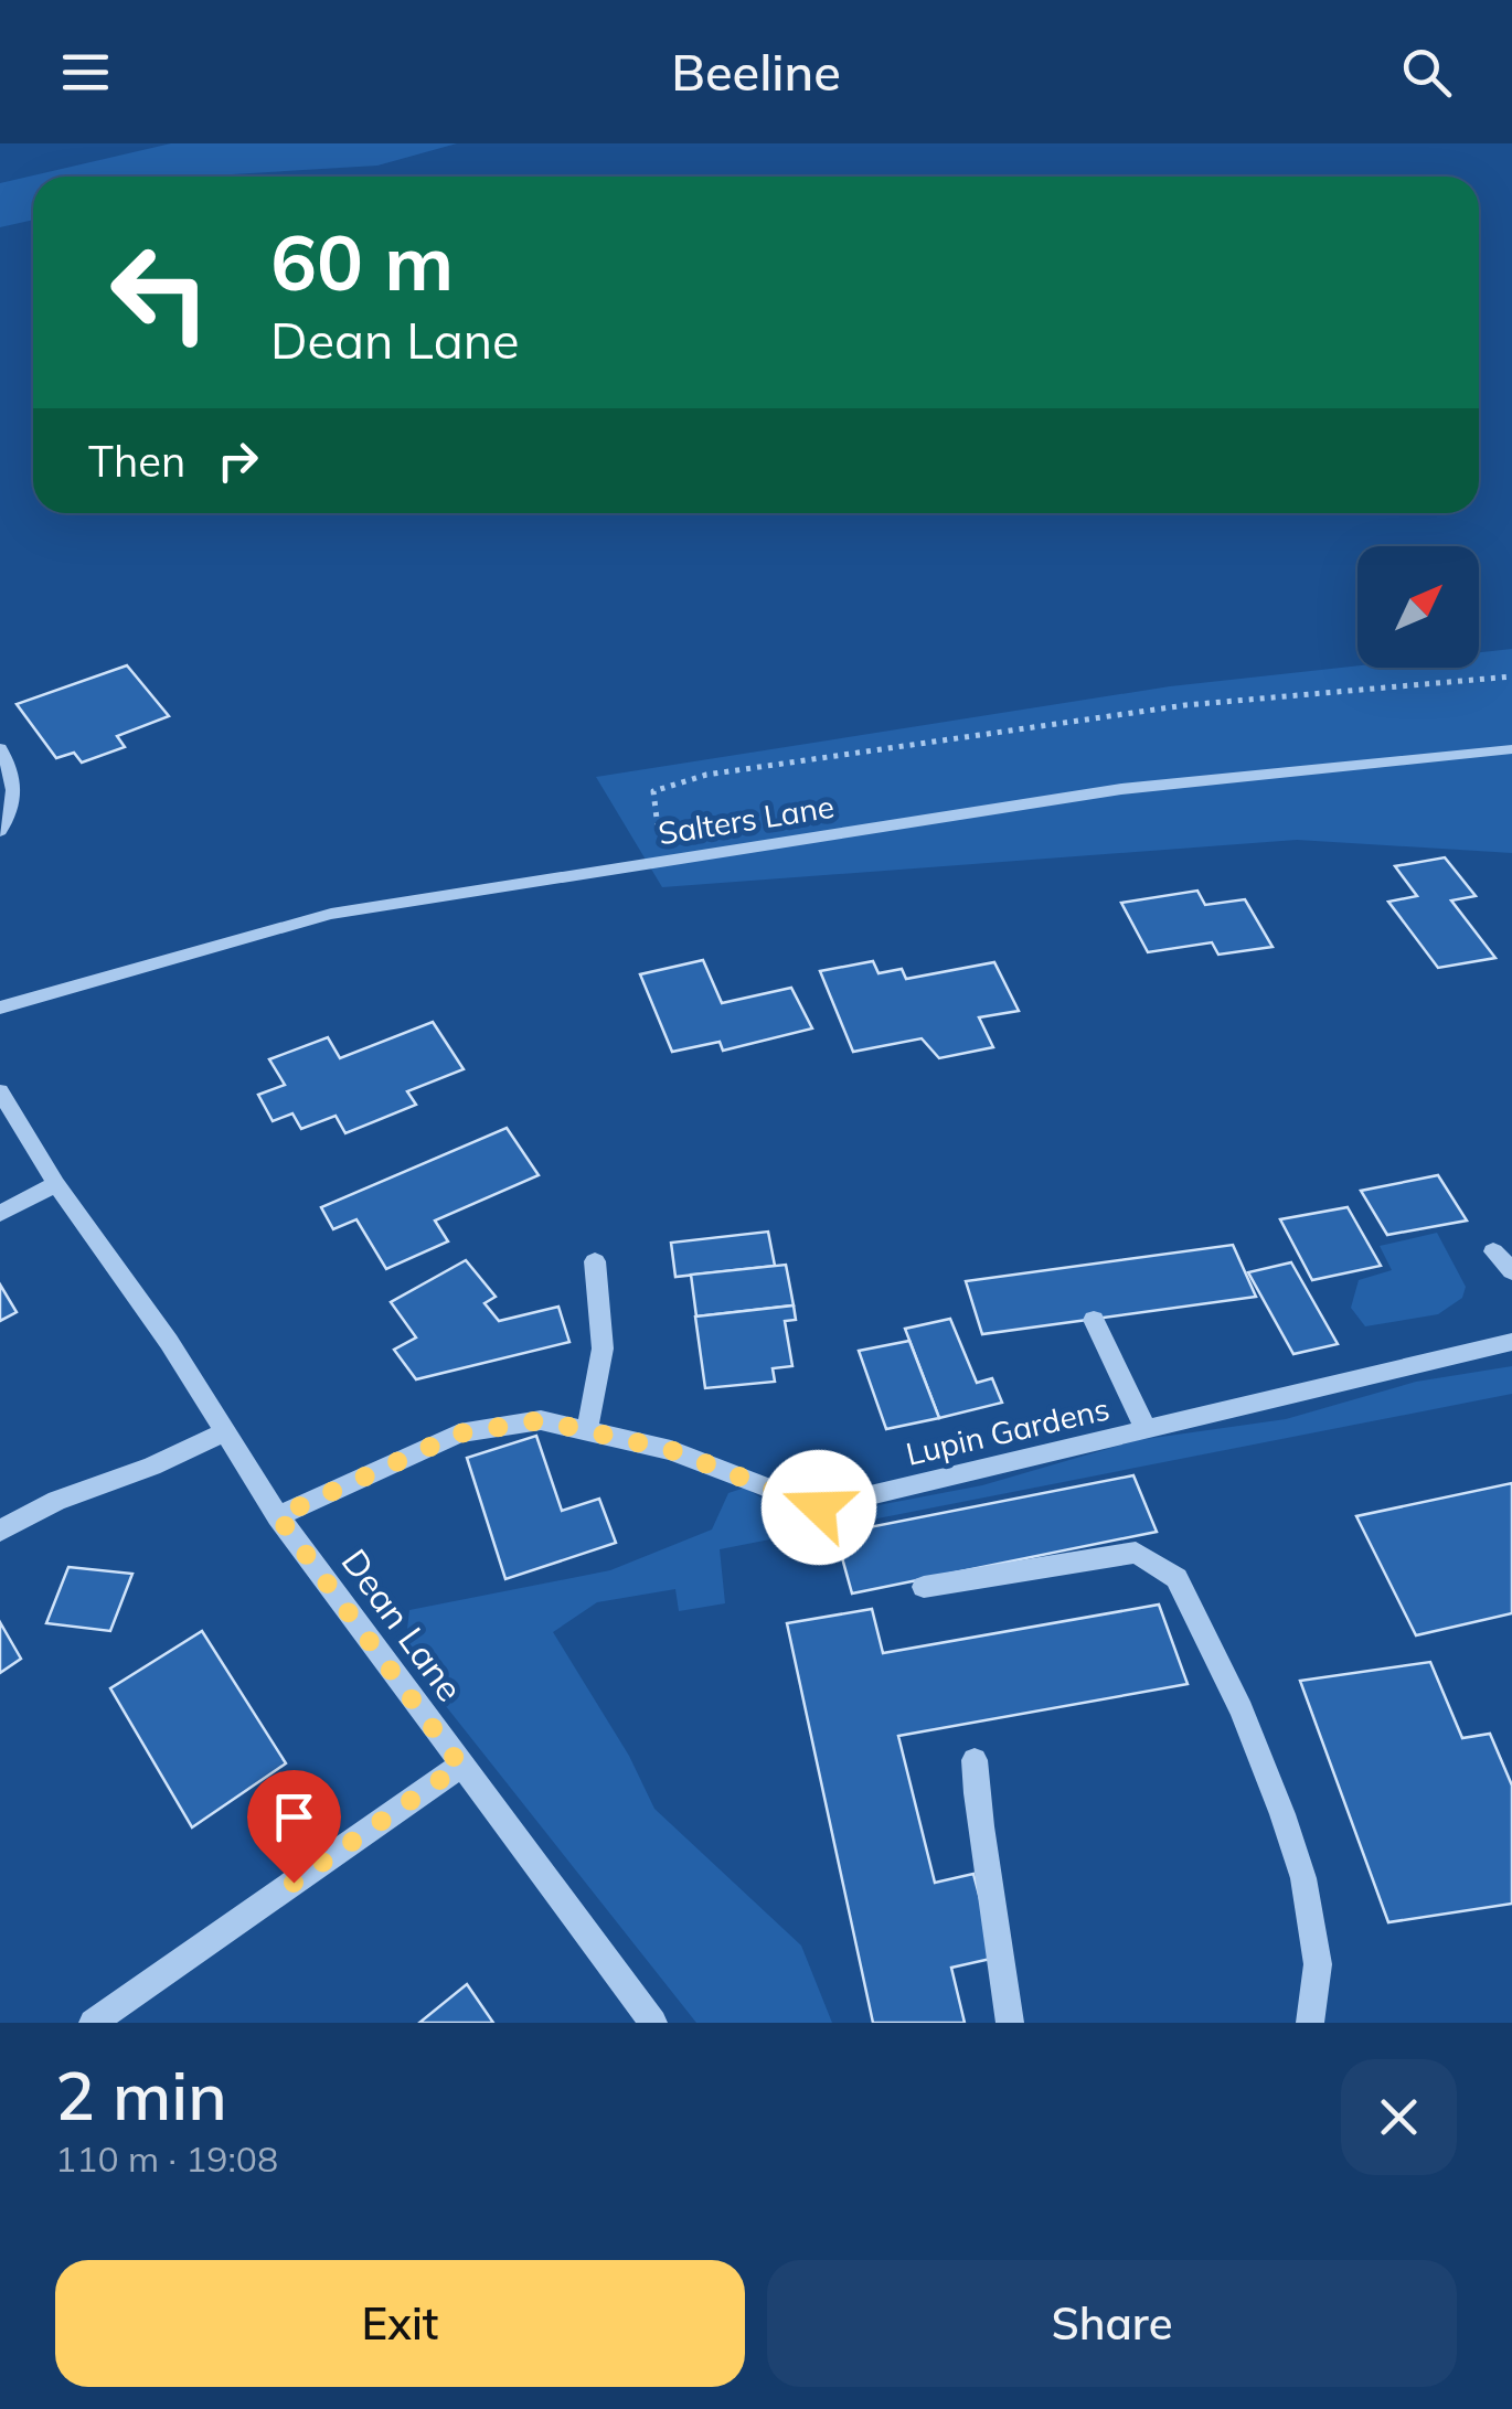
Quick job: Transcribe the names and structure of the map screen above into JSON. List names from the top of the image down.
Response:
{
  "streets": {
    "street": ["Salters Lane", "Lupin Gardens", "Dean Lane"]
  },
  "crossings": [
    ["Lupin Gardens", "Dean Lane"]
  ],
  "north": "top right",
  "page": {
    "header": "Beeline",
    "turn": ["60 m", "Dean Lane"],
    "then": "Then",
    "heading": ["2 min", "110 m · 19:08"],
    "buttons": ["Exit", "Share"]
  }
}
